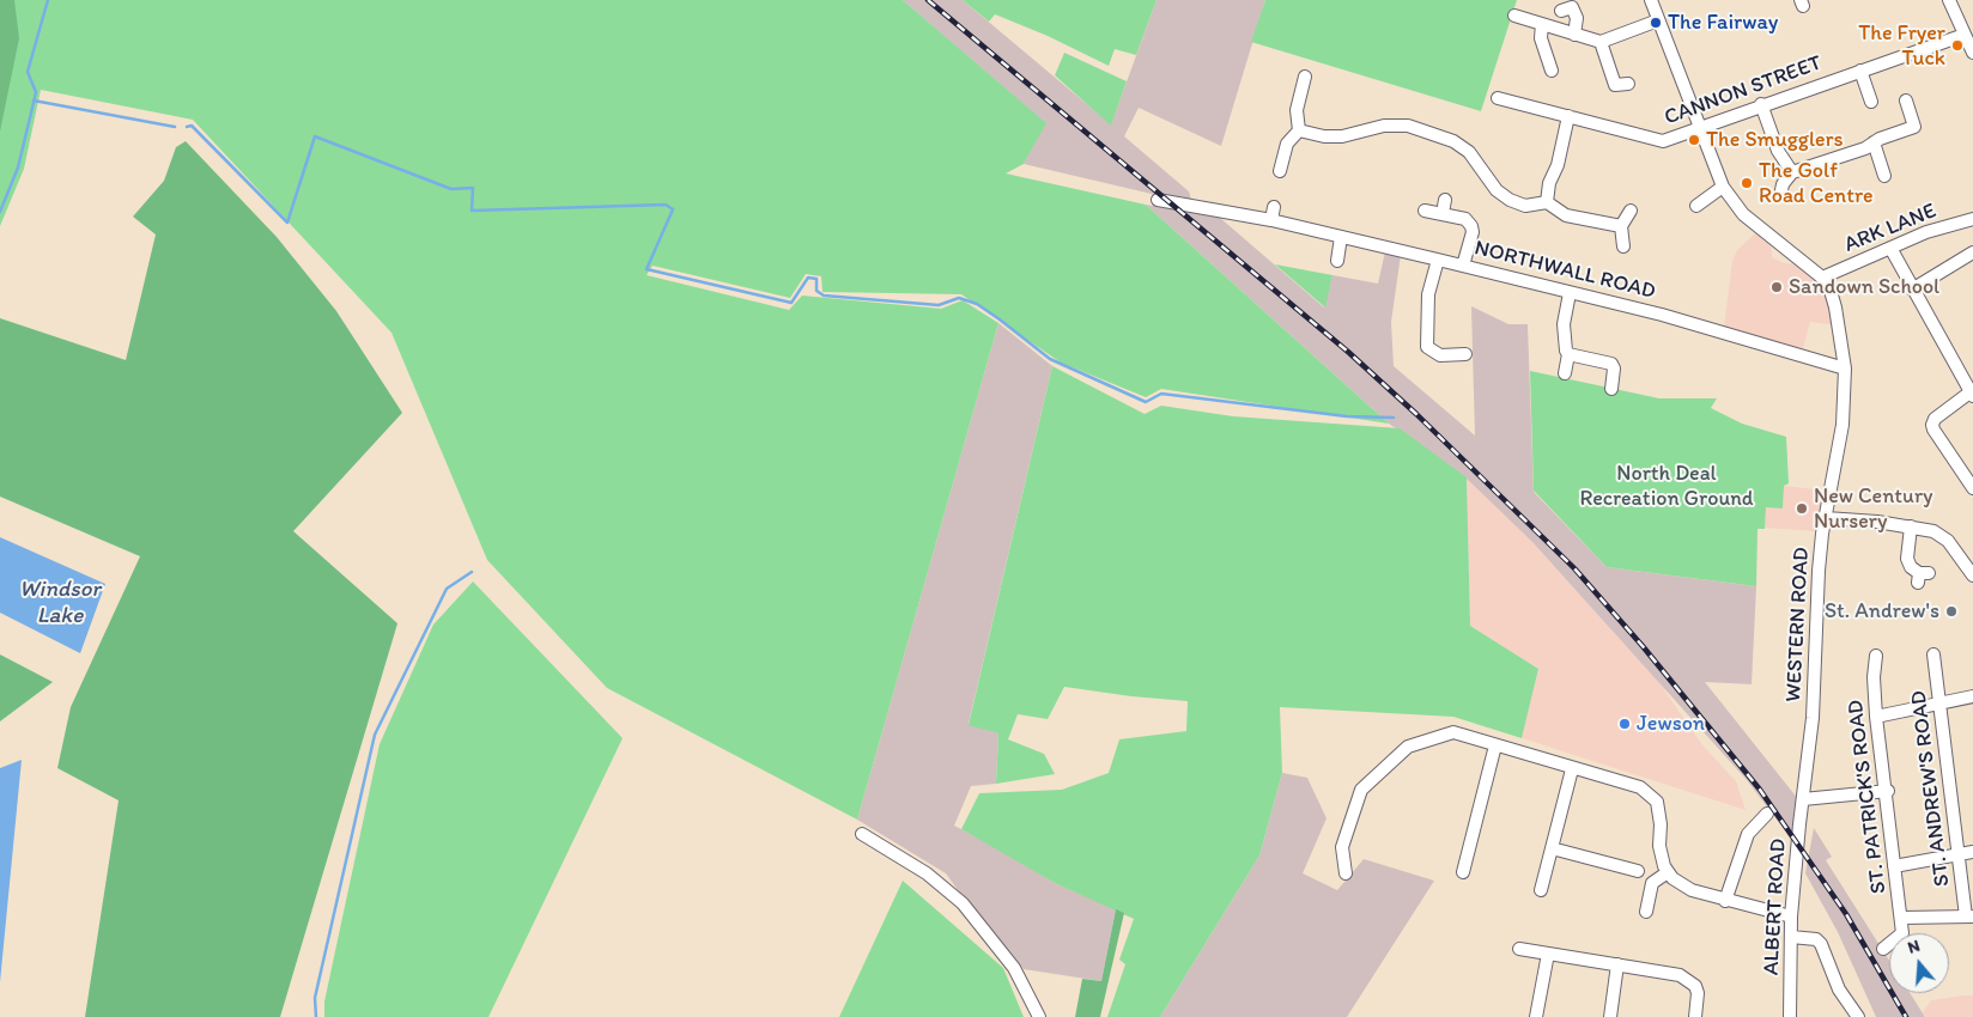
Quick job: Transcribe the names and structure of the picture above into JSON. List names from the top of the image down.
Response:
{
  "streets": {
    "street": [
      "CANNON STREET",
      "ARK LANE",
      "NORTHWALL ROAD",
      "WESTERN ROAD",
      "ST. ANDREW'S ROAD",
      "ST. PATRICK'S ROAD",
      "ALBERT ROAD"
    ]
  },
  "crossings": [
    ["ARK LANE", "WESTERN ROAD"],
    ["NORTHWALL ROAD", "WESTERN ROAD"],
    ["WESTERN ROAD", "ALBERT ROAD"]
  ],
  "water": ["Windsor Lake"],
  "parks": ["North Deal Recreation Ground"],
  "places": [
    "The Fairway",
    "The Fryer Tuck",
    "The Smugglers",
    "The Golf Road Centre",
    "Sandown School",
    "New Century Nursery",
    "St. Andrew's",
    "Jewson"
  ],
  "north": "top"
}
